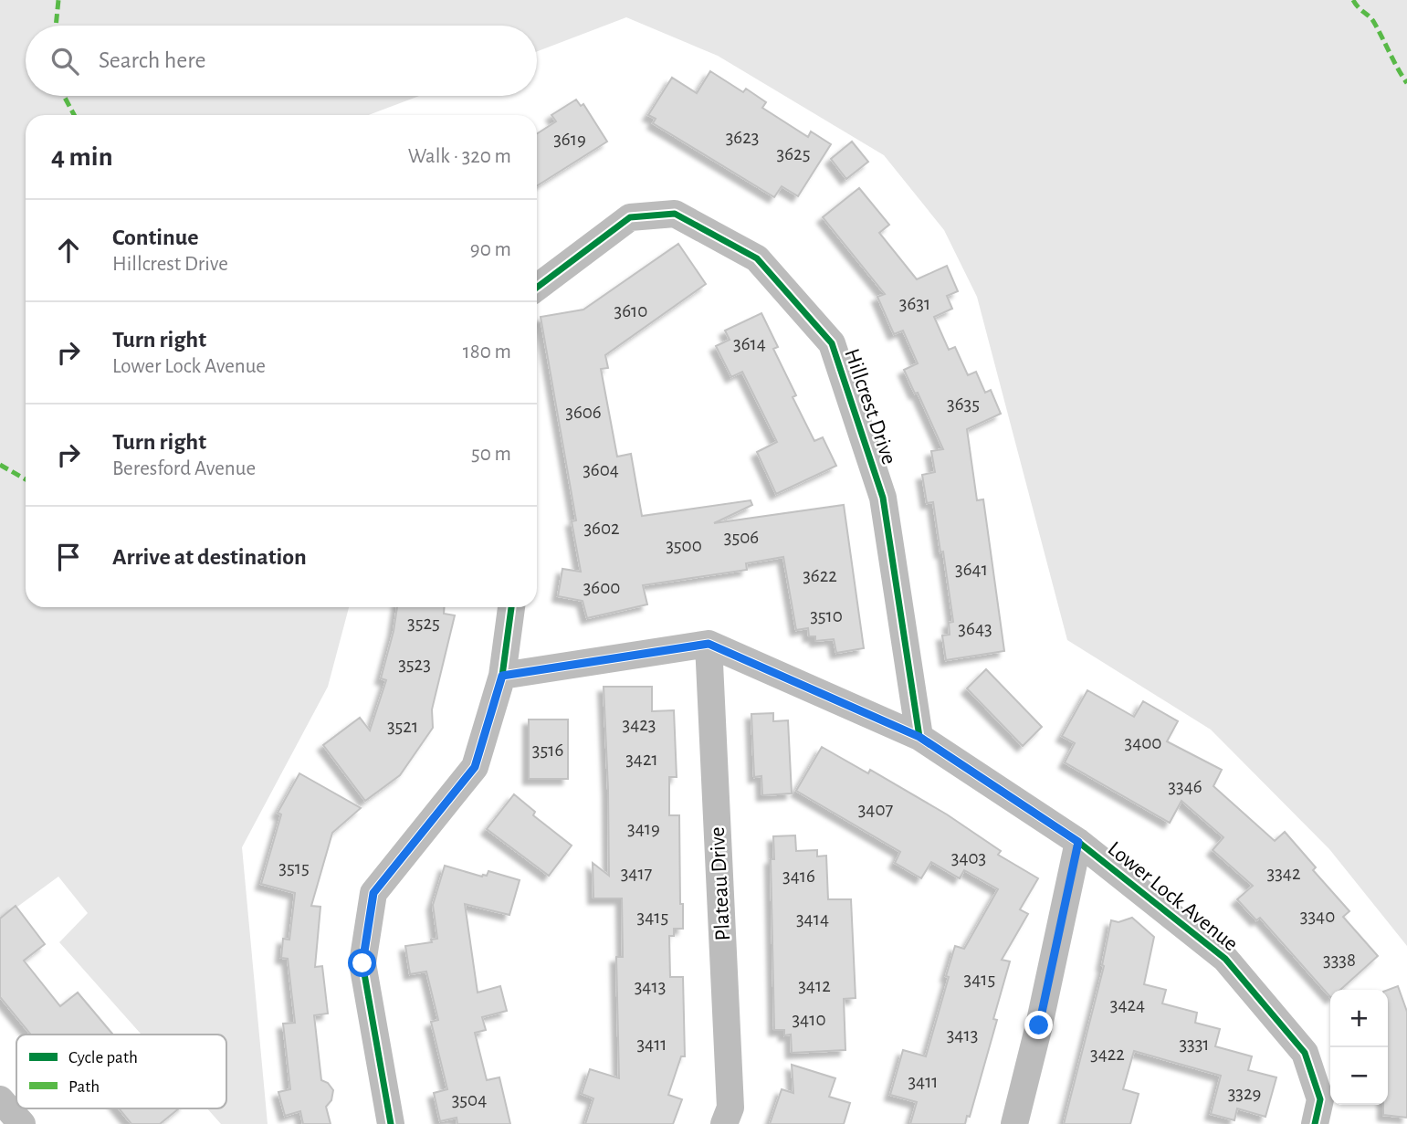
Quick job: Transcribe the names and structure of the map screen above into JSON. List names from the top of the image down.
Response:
{
  "streets": {
    "street": ["Hillcrest Drive", "Plateau Drive", "Lower Lock Avenue"]
  },
  "crossings": [
    ["Hillcrest Drive", "Lower Lock Avenue"],
    ["Plateau Drive", "Lower Lock Avenue"]
  ],
  "house_numbers": [
    "3623",
    "3619",
    "3625",
    "3631",
    "3610",
    "3614",
    "3635",
    "3606",
    "3604",
    "3602",
    "3506",
    "3500",
    "3641",
    "3622",
    "3600",
    "3510",
    "3525",
    "3643",
    "3523",
    "3423",
    "3521",
    "3400",
    "3516",
    "3421",
    "3346",
    "3407",
    "3419",
    "3403",
    "3515",
    "3417",
    "3342",
    "3416",
    "3340",
    "3415",
    "3414",
    "3338",
    "3415",
    "3412",
    "3413",
    "3424",
    "3410",
    "3413",
    "3411",
    "3331",
    "3422",
    "3411",
    "3329",
    "3504"
  ],
  "legend": ["Cycle path", "Path"],
  "page": {
    "search": "Search here",
    "heading": ["4 min", "Walk · 320 m"],
    "list": [
      ["Continue", "Hillcrest Drive", "90 m"],
      ["Turn right", "Lower Lock Avenue", "180 m"],
      ["Turn right", "Beresford Avenue", "50 m"],
      "Arrive at destination"
    ],
    "map_buttons": ["+", "−"]
  }
}
